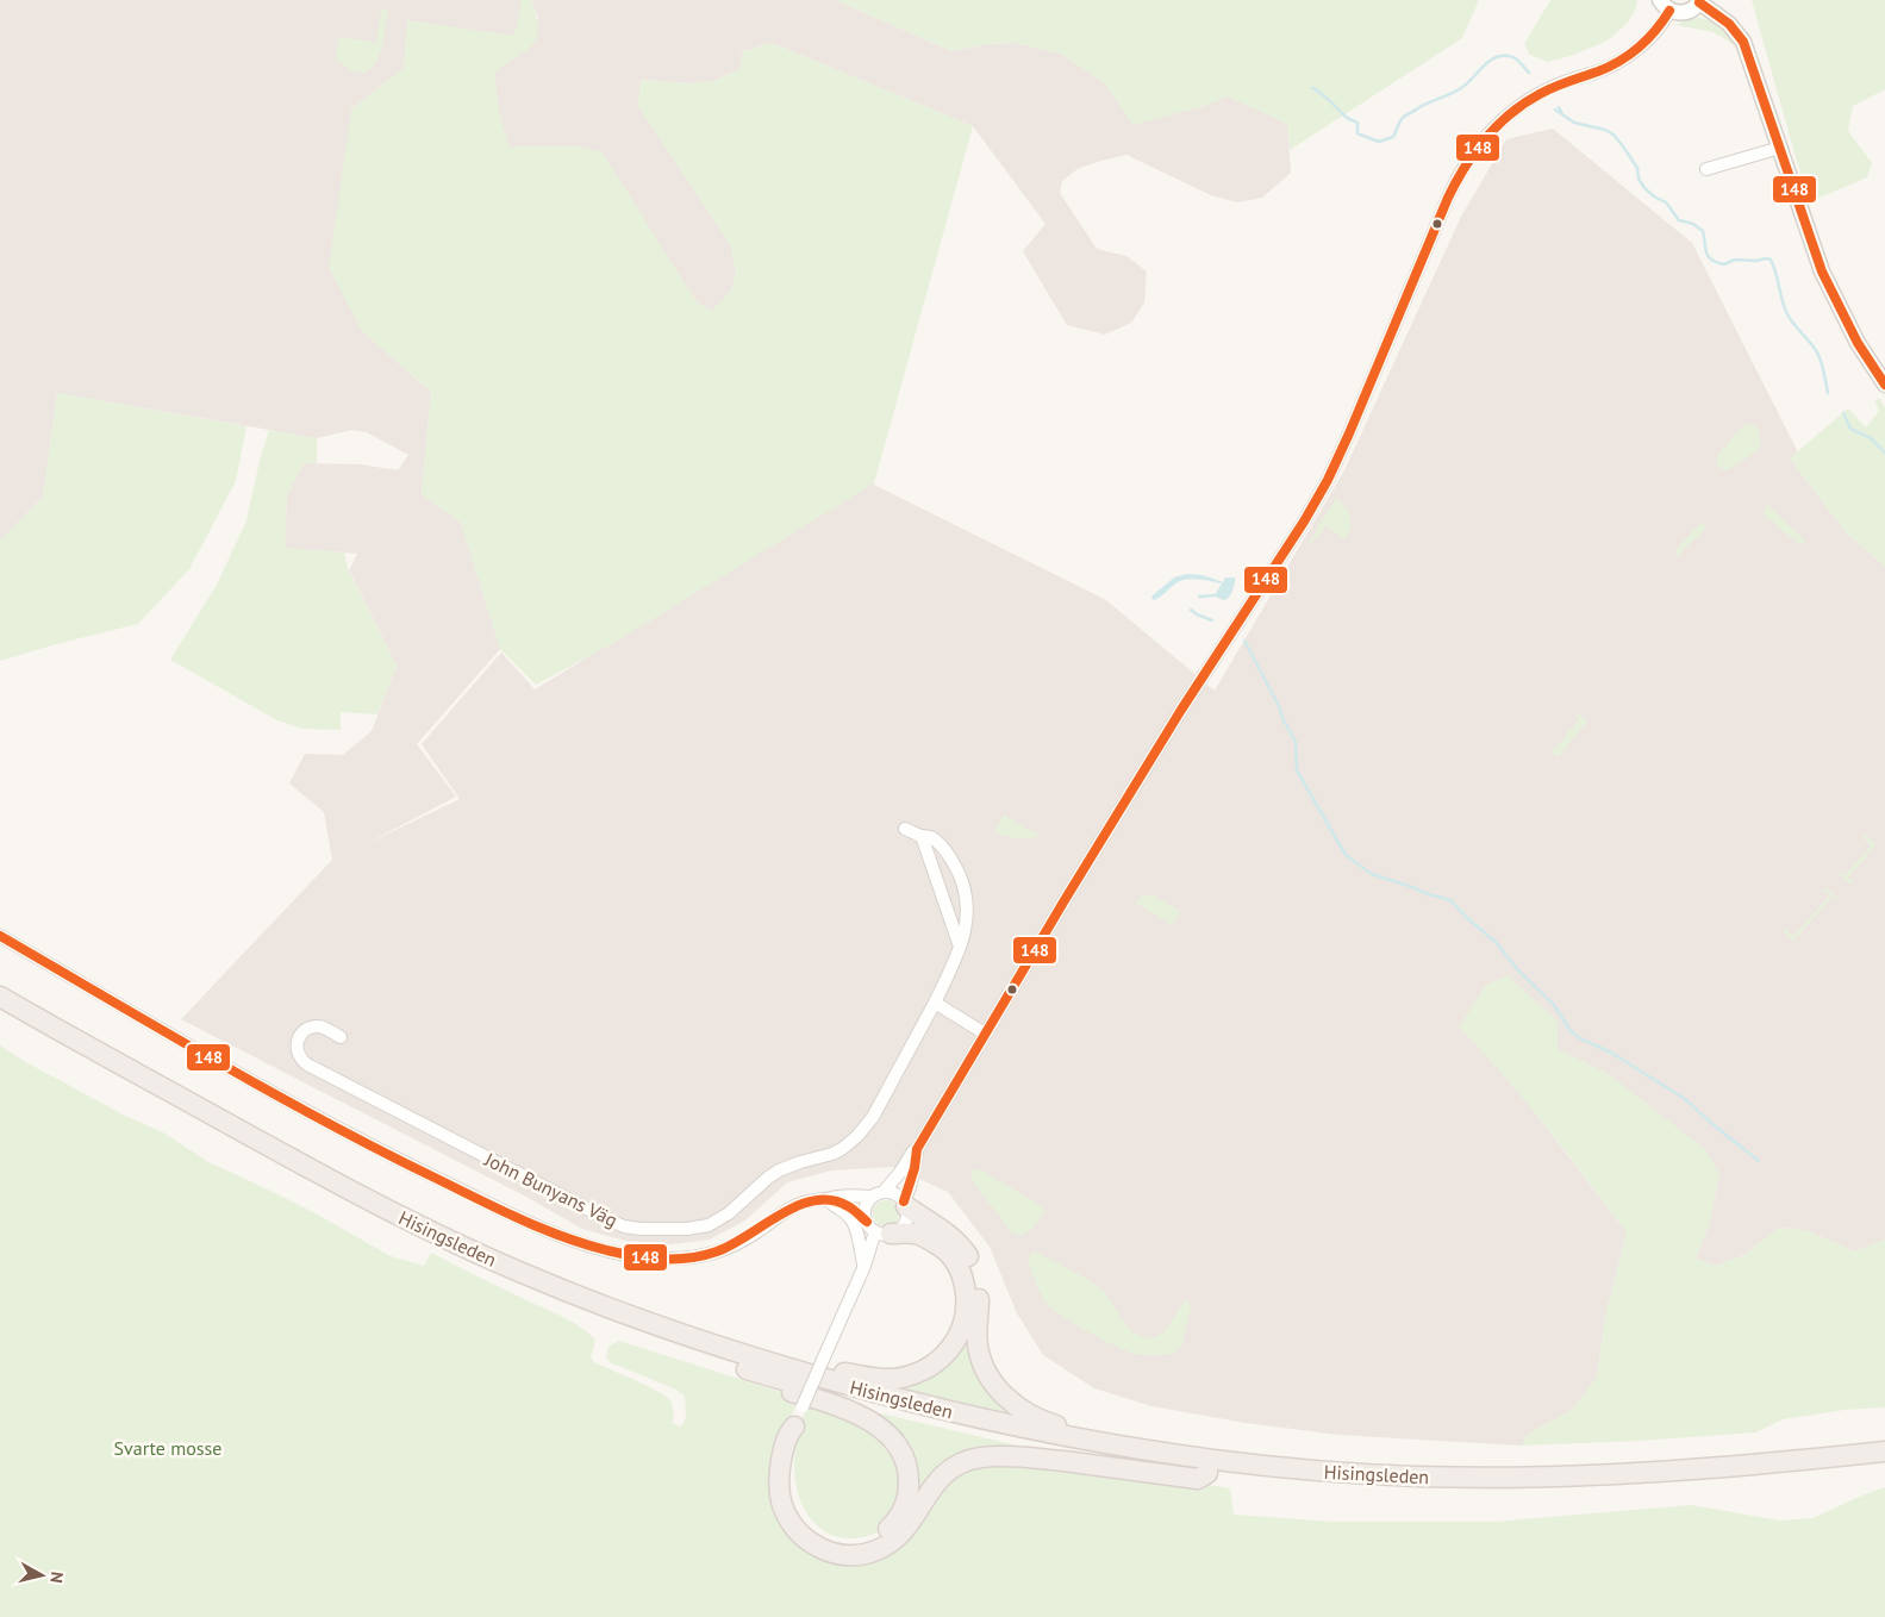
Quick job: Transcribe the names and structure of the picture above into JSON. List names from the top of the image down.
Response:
{
  "streets": {
    "highway": ["Hisingsleden"],
    "street": ["John Bunyans Väg"]
  },
  "parks": ["Svarte mosse"],
  "lines": ["transit line 148"],
  "north": "right"
}
